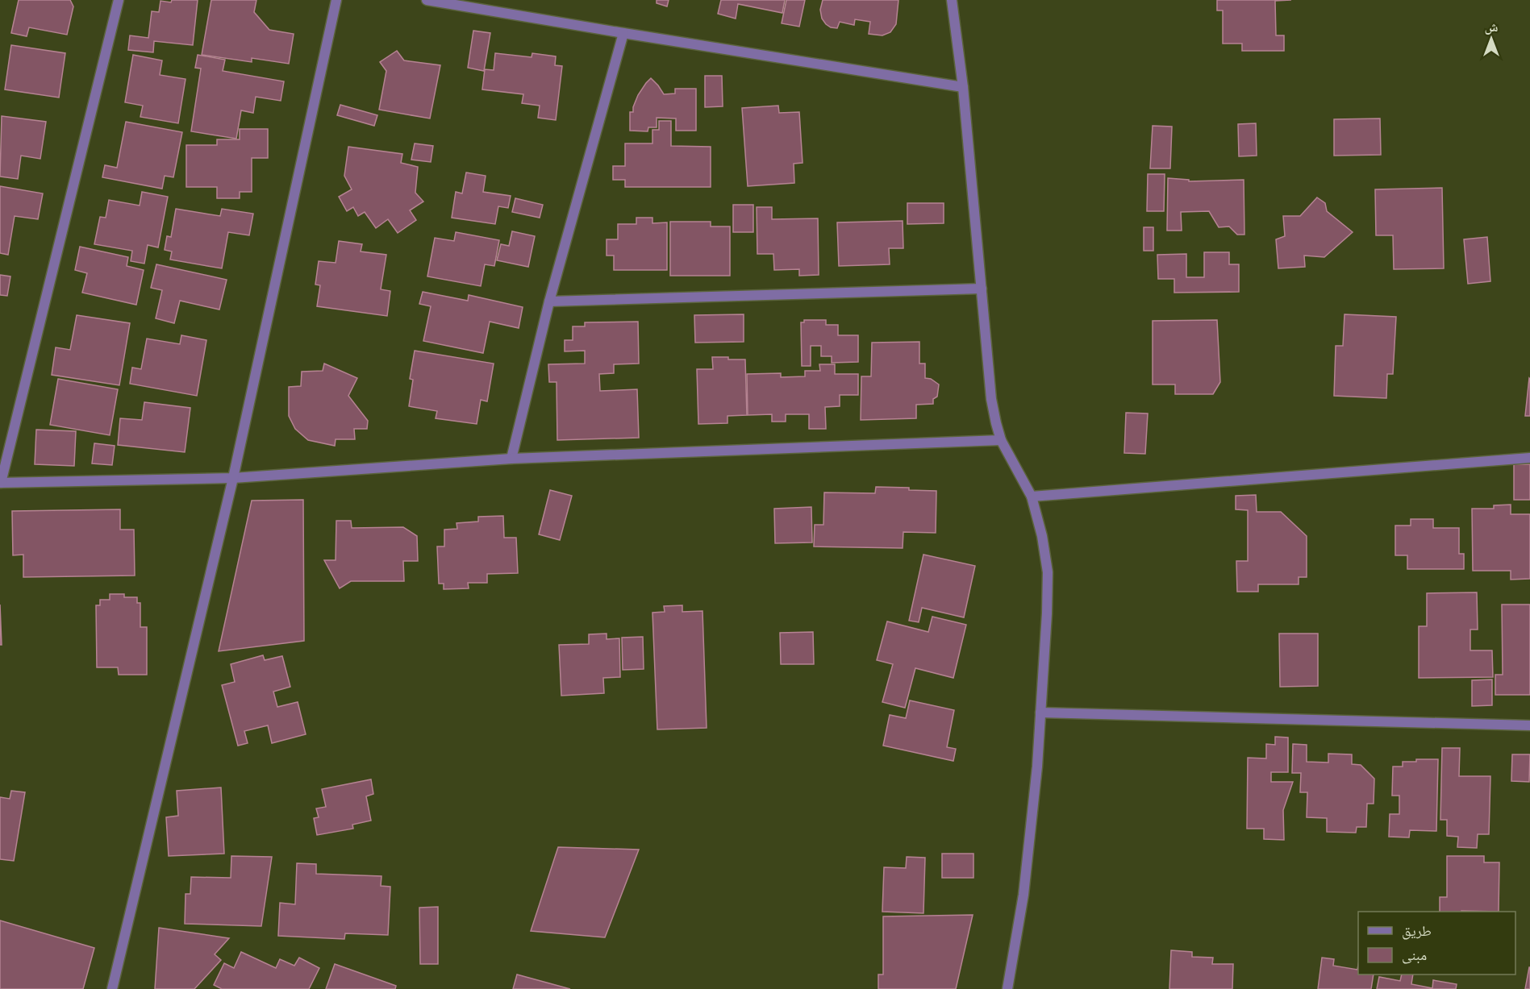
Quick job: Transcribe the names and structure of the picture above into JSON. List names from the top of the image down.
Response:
{
  "legend": ["طريق", "مبنى"],
  "north": "top"
}
